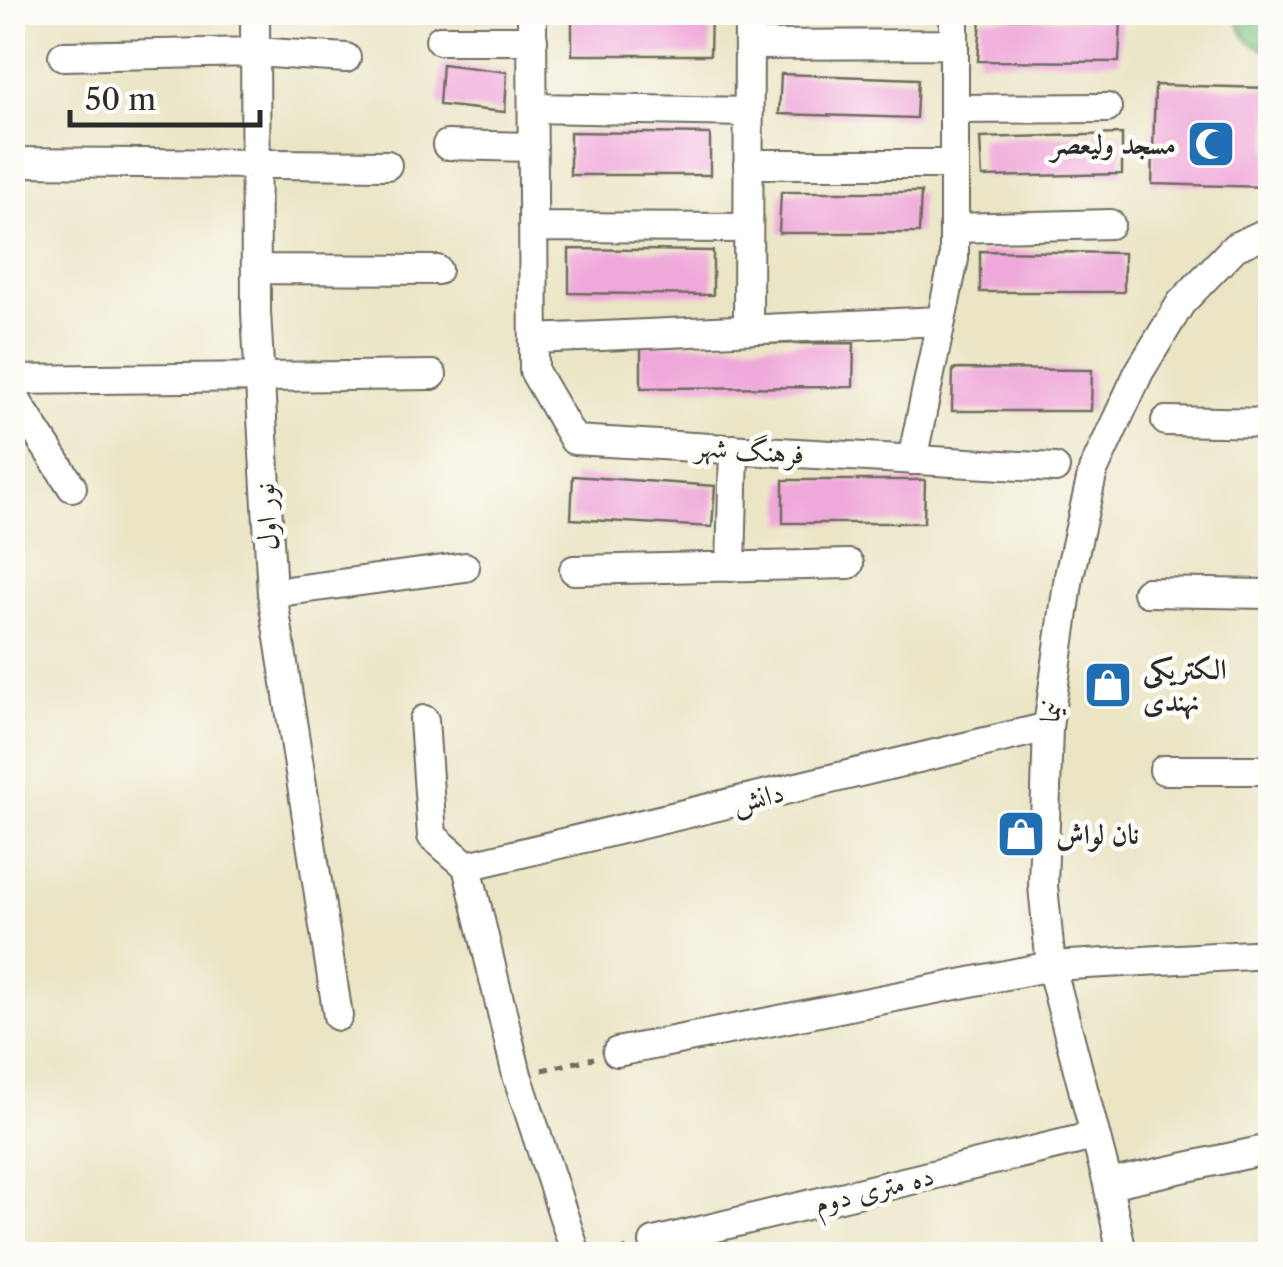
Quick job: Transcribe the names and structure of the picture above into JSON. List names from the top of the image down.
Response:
{
  "streets": {
    "street": [
      "فرهنگ شهر",
      "نور اول",
      "نیما",
      "دانش",
      "ده متری دوم"
    ]
  },
  "crossings": [
    ["نیما", "دانش"],
    ["نیما", "ده متری دوم"]
  ],
  "places": {
    "mosque": ["مسجد ولیعصر"],
    "shop": ["الکتریکی نهندی", "نان لواش"]
  },
  "scale_bar": "50 m"
}
